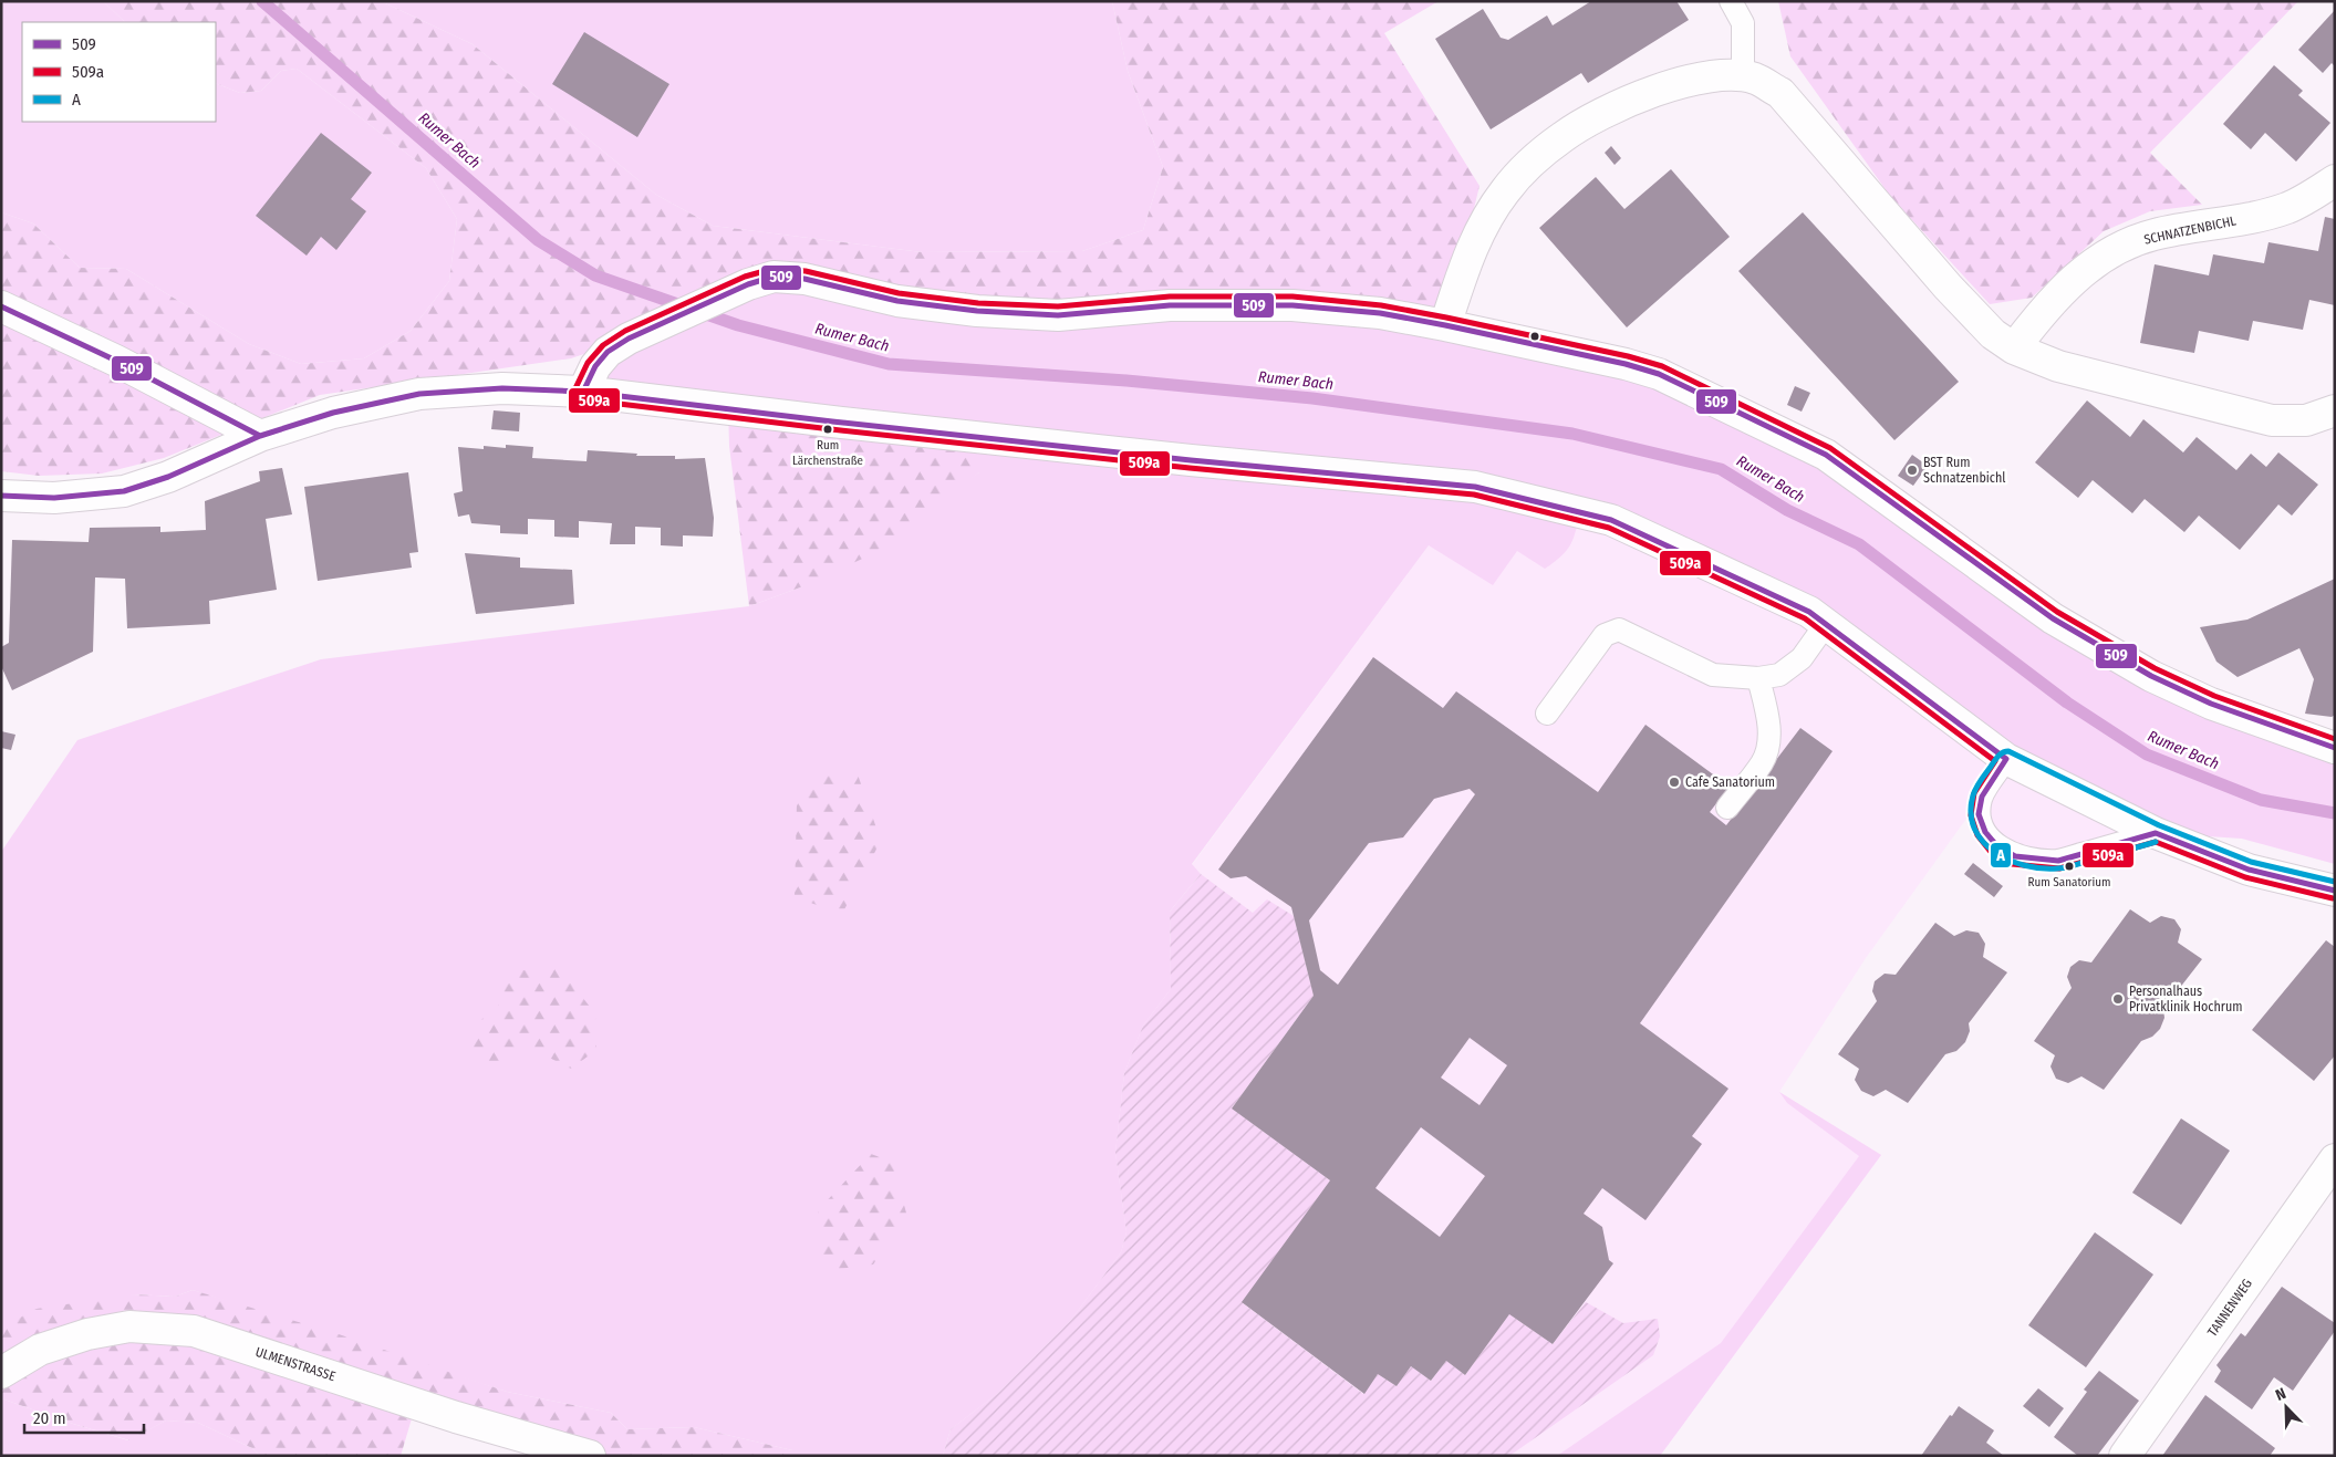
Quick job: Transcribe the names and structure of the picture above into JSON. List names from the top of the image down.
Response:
{
  "streets": {
    "street": ["SCHNATZENBICHL", "TANNENWEG", "ULMENSTRASSE"]
  },
  "water": ["Rumer Bach"],
  "places": [
    "Rum Lärchenstraße",
    "BST Rum Schnatzenbichl",
    "Cafe Sanatorium",
    "Rum Sanatorium",
    "Personalhaus Privatklinik Hochrum"
  ],
  "lines": ["transit line 509a", "transit line 509", "transit line A"],
  "legend": ["509", "509a", "A"],
  "scale_bar": "20 m",
  "north": "top left"
}
